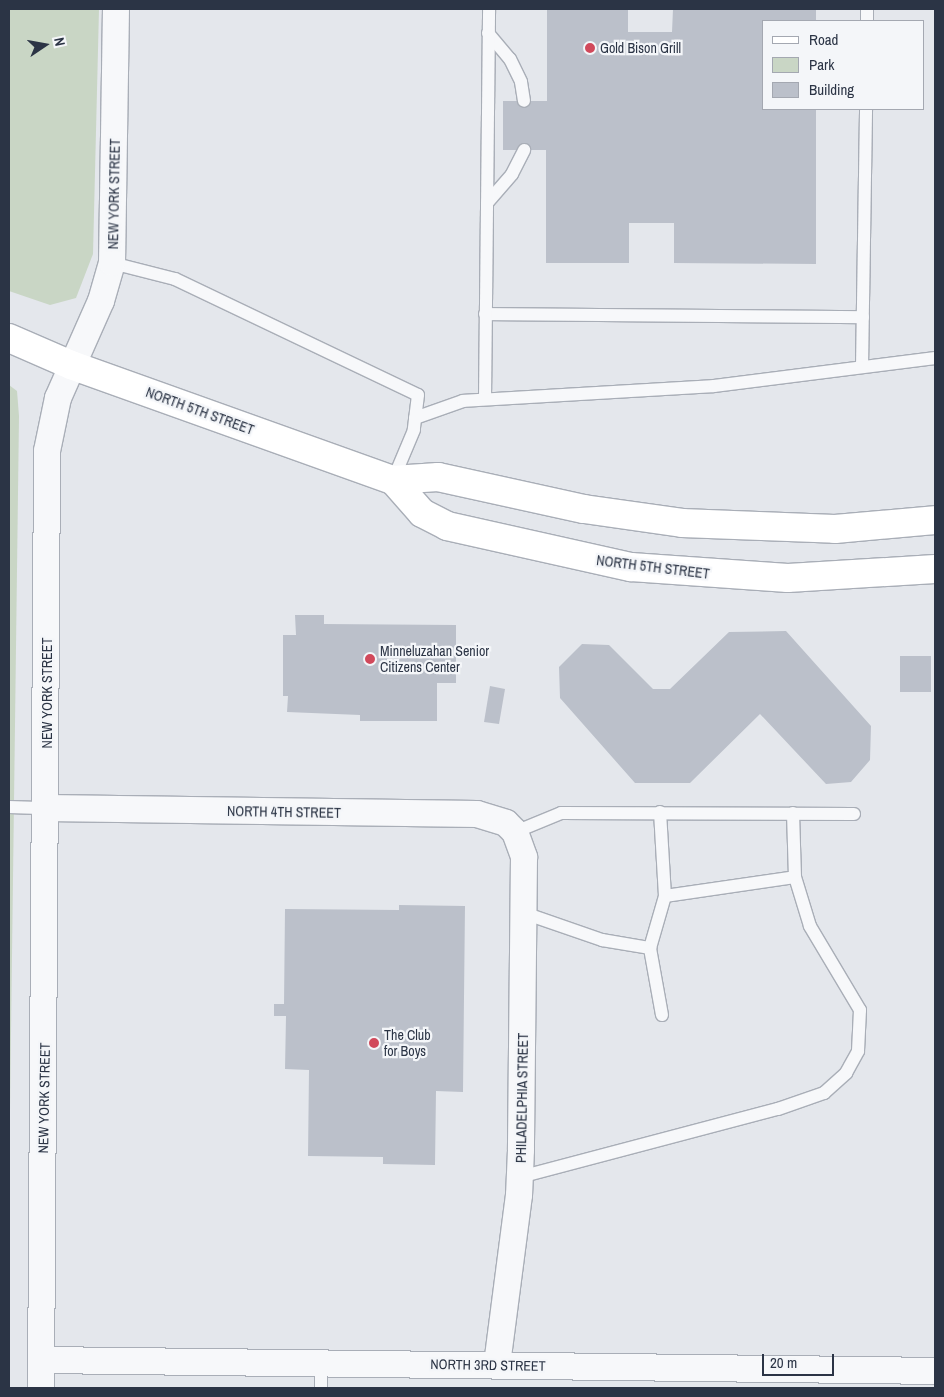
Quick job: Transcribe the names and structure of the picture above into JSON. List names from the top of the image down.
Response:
{
  "streets": {
    "main road": ["NORTH 5TH STREET"],
    "street": [
      "NEW YORK STREET",
      "NORTH 4TH STREET",
      "PHILADELPHIA STREET",
      "NORTH 3RD STREET"
    ]
  },
  "crossings": [
    ["NEW YORK STREET", "NORTH 5TH STREET"],
    ["NEW YORK STREET", "NORTH 4TH STREET"],
    ["NEW YORK STREET", "NORTH 3RD STREET"],
    ["NORTH 4TH STREET", "PHILADELPHIA STREET"],
    ["PHILADELPHIA STREET", "NORTH 3RD STREET"]
  ],
  "places": ["Gold Bison Grill", "Minneluzahan Senior Citizens Center", "The Club for Boys"],
  "legend": ["Road", "Park", "Building"],
  "scale_bar": "20 m",
  "north": "right"
}
